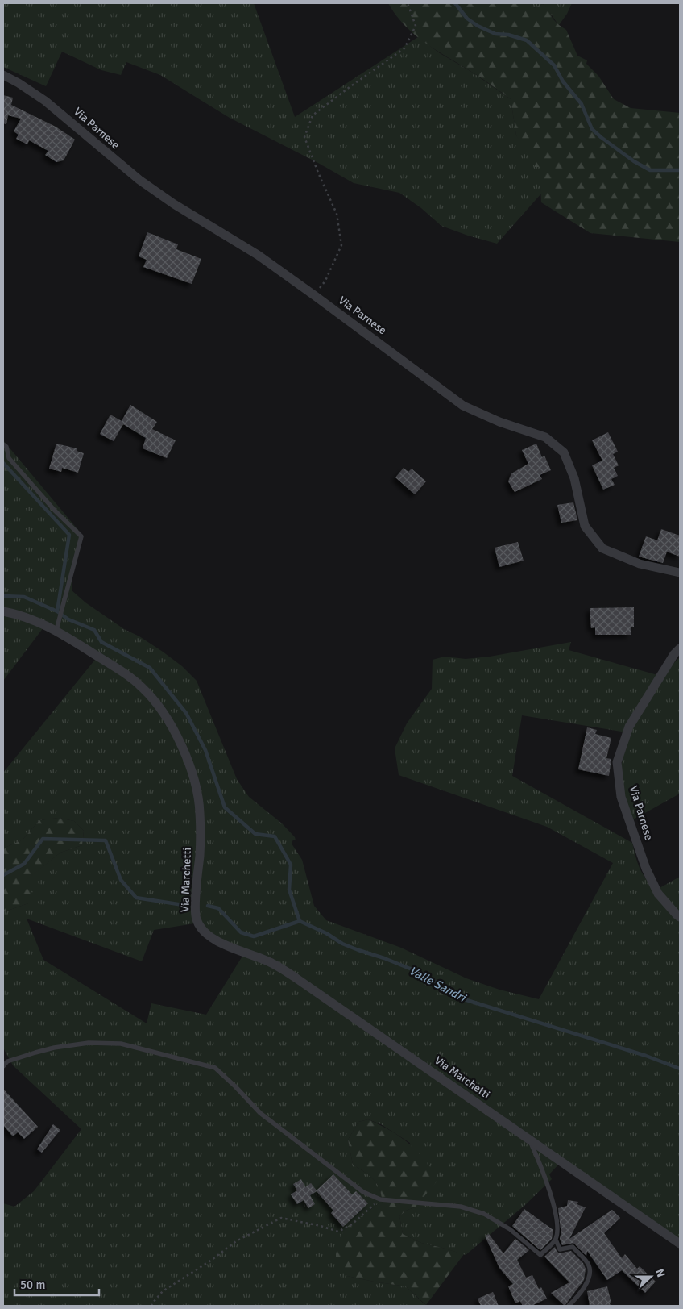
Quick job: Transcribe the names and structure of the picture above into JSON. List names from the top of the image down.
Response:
{
  "streets": {
    "street": ["Via Parnese", "Via Marchetti"]
  },
  "water": ["Valle Sandri"],
  "scale_bar": "50 m",
  "north": "right"
}
